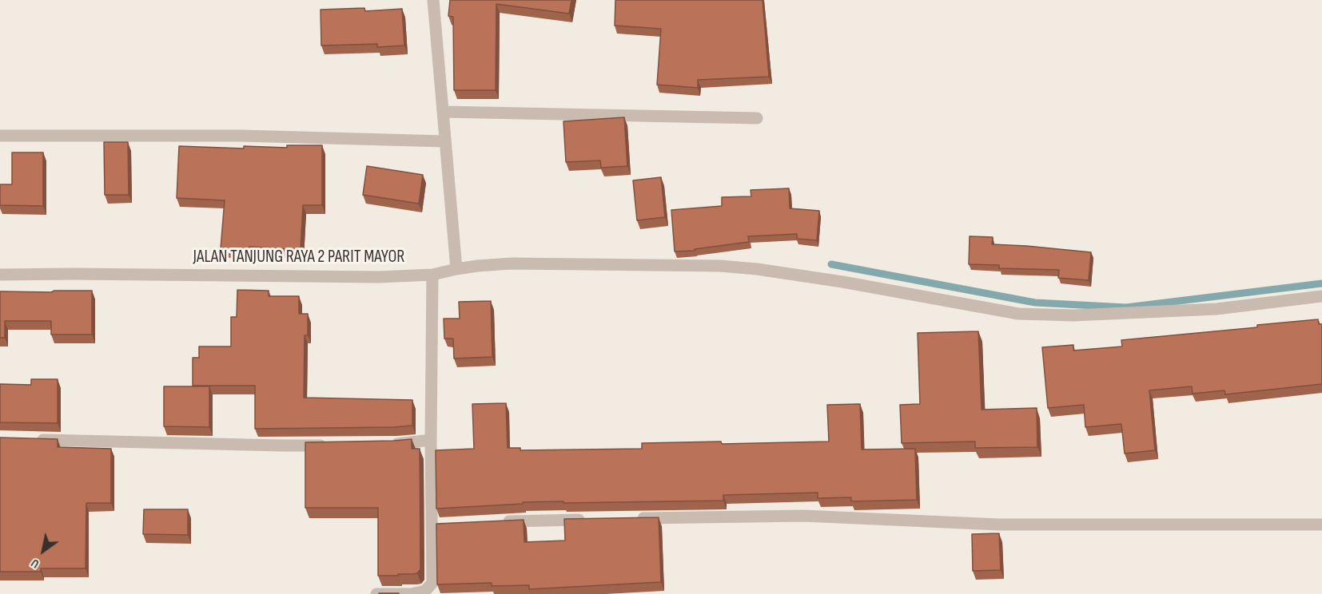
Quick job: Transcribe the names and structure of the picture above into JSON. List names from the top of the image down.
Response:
{
  "streets": {
    "street": ["JALAN TANJUNG RAYA 2 PARIT MAYOR"]
  },
  "north": "bottom left"
}
